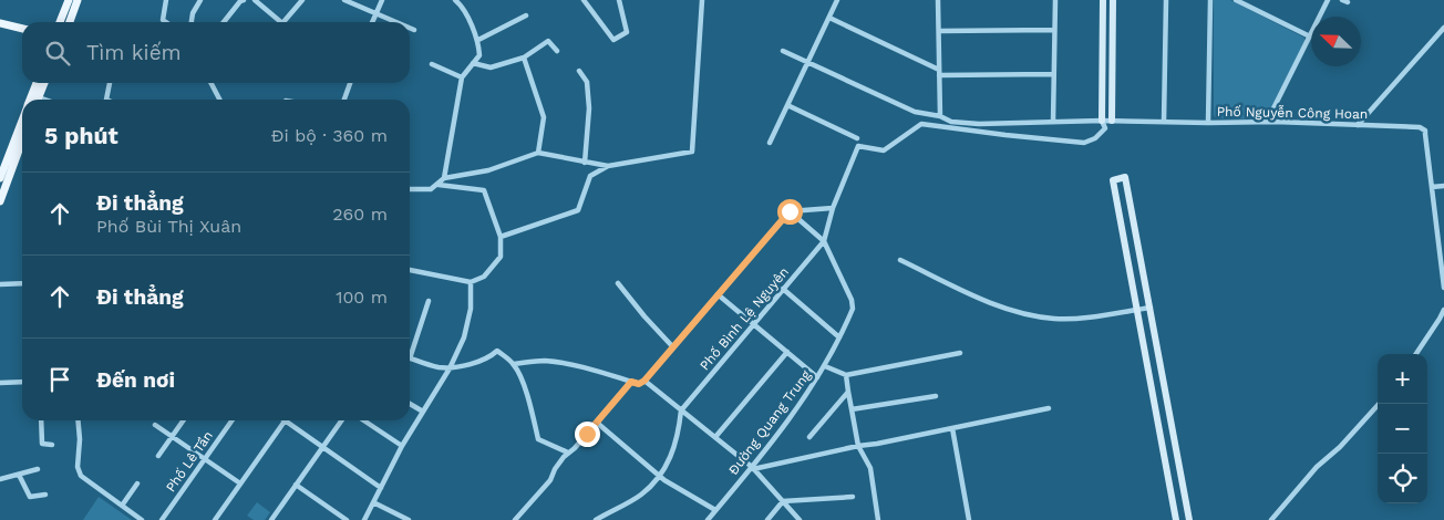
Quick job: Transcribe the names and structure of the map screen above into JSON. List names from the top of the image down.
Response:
{
  "streets": {
    "street": [
      "Phố Nguyễn Công Hoan",
      "Phố Bình Lệ Nguyên",
      "Đường Quang Trung",
      "Phố Lê Tần"
    ]
  },
  "crossings": [
    ["Phố Bình Lệ Nguyên", "Đường Quang Trung"]
  ],
  "north": "top left",
  "page": {
    "search": "Tìm kiếm",
    "heading": ["5 phút", "Đi bộ · 360 m"],
    "list": [
      ["Đi thẳng", "Phố Bùi Thị Xuân", "260 m"],
      ["Đi thẳng", "100 m"],
      "Đến nơi"
    ],
    "map_buttons": ["+", "−"]
  }
}
